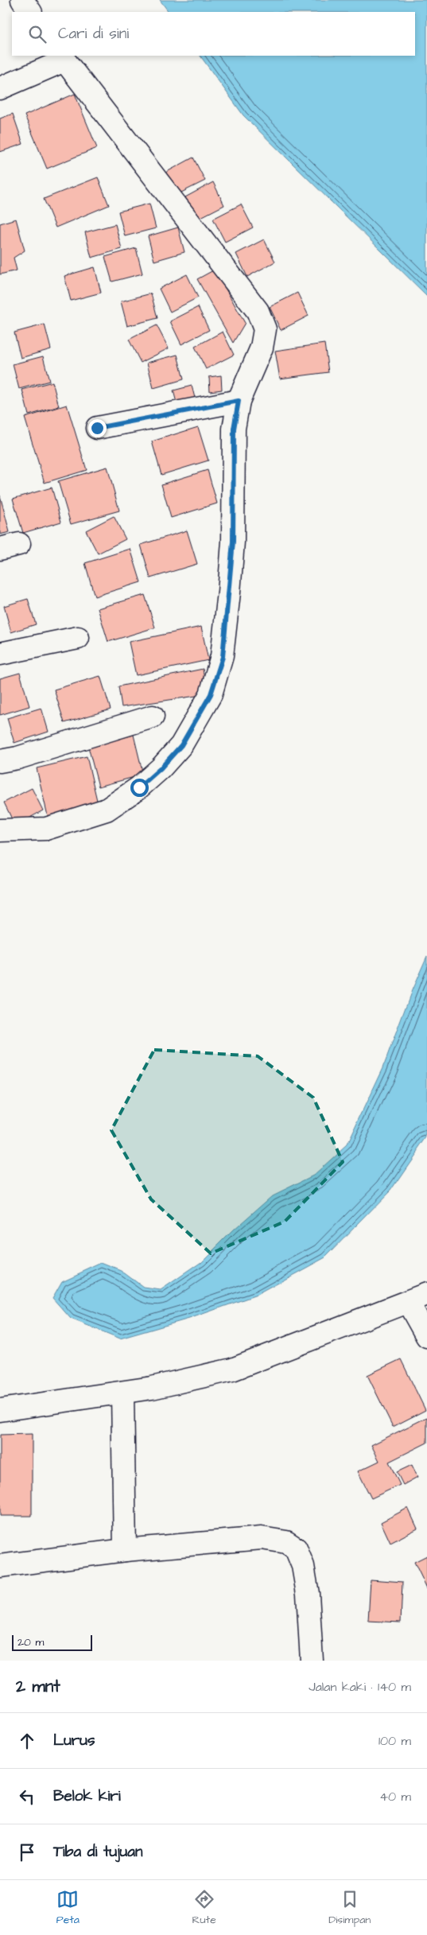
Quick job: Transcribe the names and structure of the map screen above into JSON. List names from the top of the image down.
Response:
{
  "scale_bar": "20 m",
  "page": {
    "search": "Cari di sini",
    "scale": "20 m",
    "heading": ["2 mnt", "Jalan kaki · 140 m"],
    "list": [
      ["Lurus", "100 m"],
      ["Belok kiri", "40 m"],
      "Tiba di tujuan"
    ],
    "nav": ["Peta", "Rute", "Disimpan"]
  }
}
